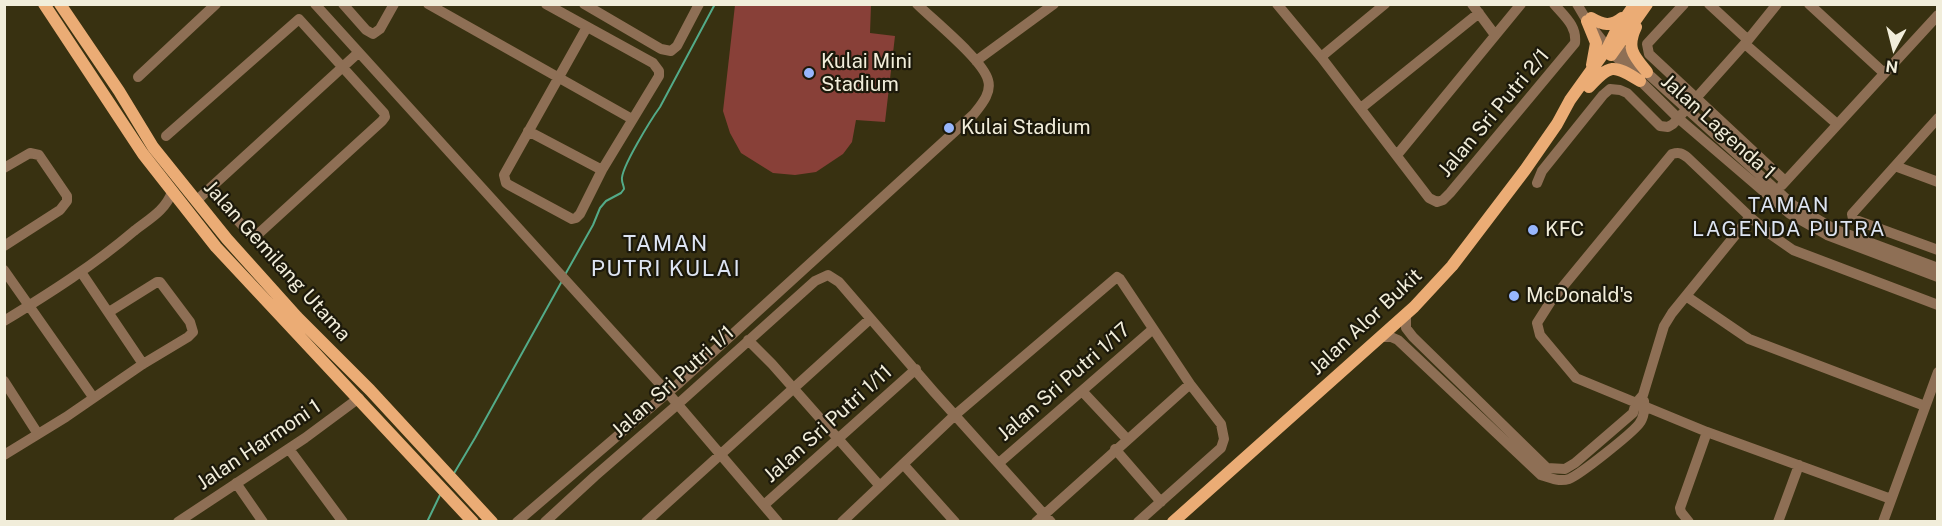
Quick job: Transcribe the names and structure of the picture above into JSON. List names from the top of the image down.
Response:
{
  "streets": {
    "main road": ["Jalan Gemilang Utama", "Jalan Alor Bukit"],
    "street": [
      "Jalan Sri Putri 2/1",
      "Jalan Lagenda 1",
      "Jalan Sri Putri 1/1",
      "Jalan Sri Putri 1/17",
      "Jalan Sri Putri 1/11",
      "Jalan Harmoni 1"
    ]
  },
  "crossings": [
    ["Jalan Lagenda 1", "Jalan Alor Bukit"],
    ["Jalan Gemilang Utama", "Jalan Harmoni 1"]
  ],
  "districts": ["TAMAN LAGENDA PUTRA", "TAMAN PUTRI KULAI"],
  "places": [
    "Kulai Mini Stadium",
    "Kulai Stadium",
    "KFC",
    "McDonald's"
  ],
  "north": "bottom"
}
